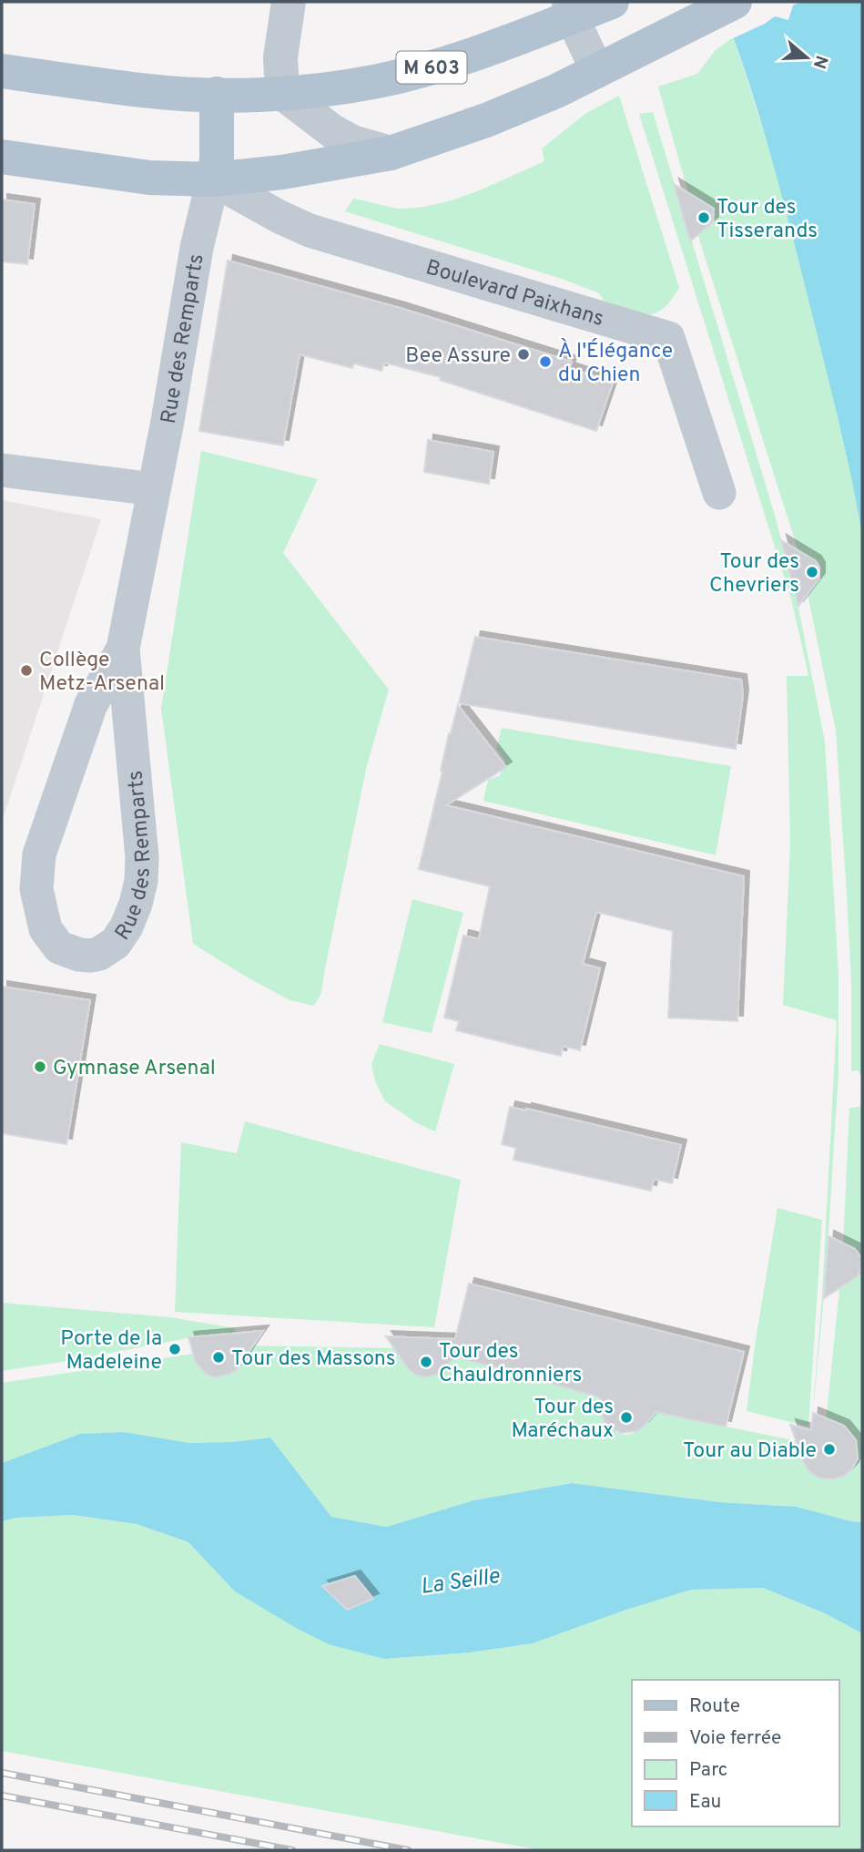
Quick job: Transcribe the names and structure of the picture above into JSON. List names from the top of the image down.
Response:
{
  "streets": {
    "main road": ["M 603", "Boulevard Paixhans"],
    "street": ["Rue des Remparts"]
  },
  "crossings": [
    ["Boulevard Paixhans", "Rue des Remparts"]
  ],
  "water": ["La Seille"],
  "places": [
    "Tour des Tisserands",
    "Bee Assure",
    "À l'Élégance du Chien",
    "Tour des Chevriers",
    "Collège Metz-Arsenal",
    "Gymnase Arsenal",
    "Porte de la Madeleine",
    "Tour des Massons",
    "Tour des Chauldronniers",
    "Tour des Maréchaux",
    "Tour au Diable"
  ],
  "legend": [
    "Route",
    "Voie ferrée",
    "Parc",
    "Eau"
  ],
  "north": "right"
}
